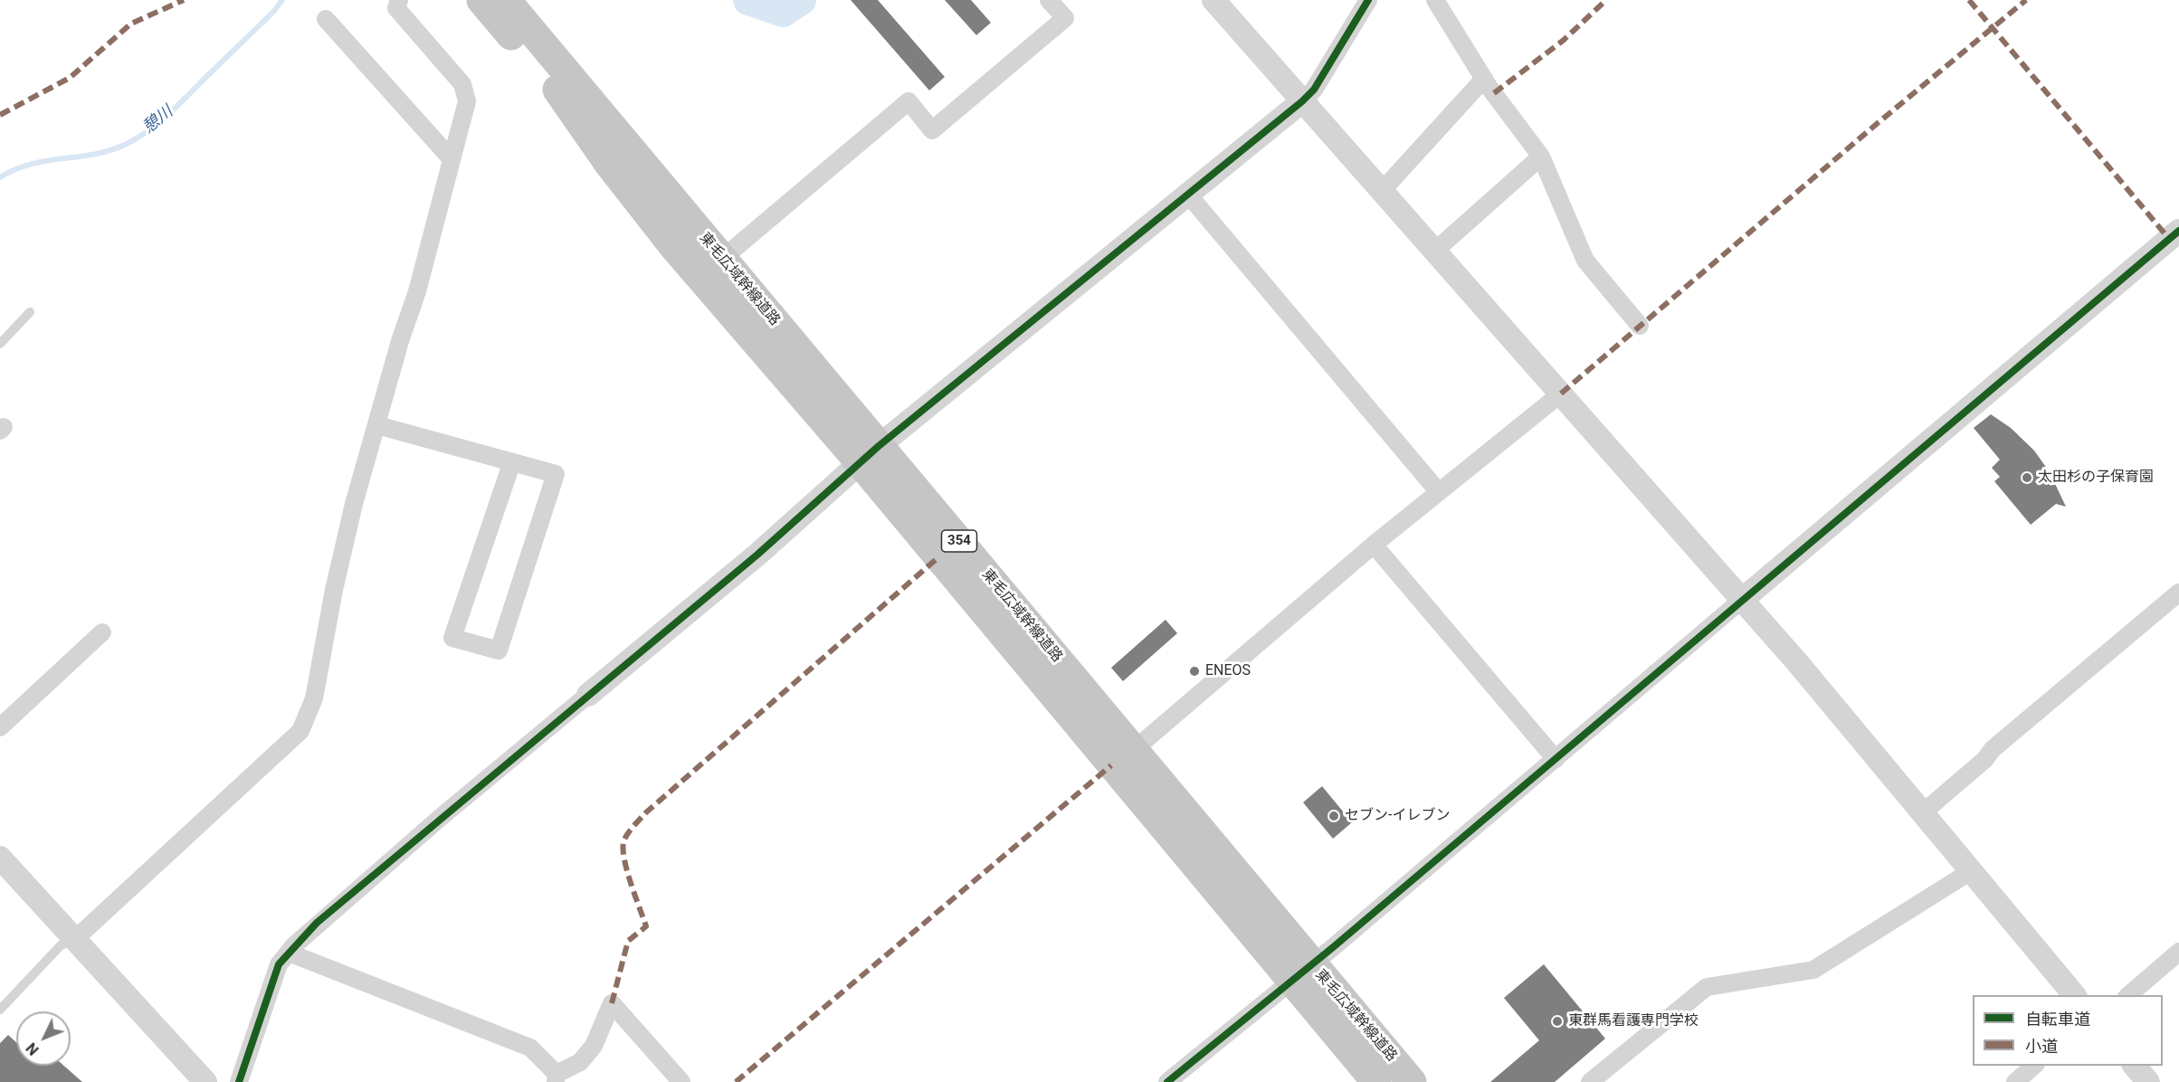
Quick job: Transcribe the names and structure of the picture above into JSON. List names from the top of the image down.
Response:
{
  "streets": {
    "highway": ["東毛広域幹線道路", "354"]
  },
  "water": ["憩川"],
  "places": [
    "太田杉の子保育園",
    "ENEOS",
    "セブン-イレブン",
    "東群馬看護専門学校"
  ],
  "legend": ["自転車道", "小道"],
  "north": "bottom left"
}
